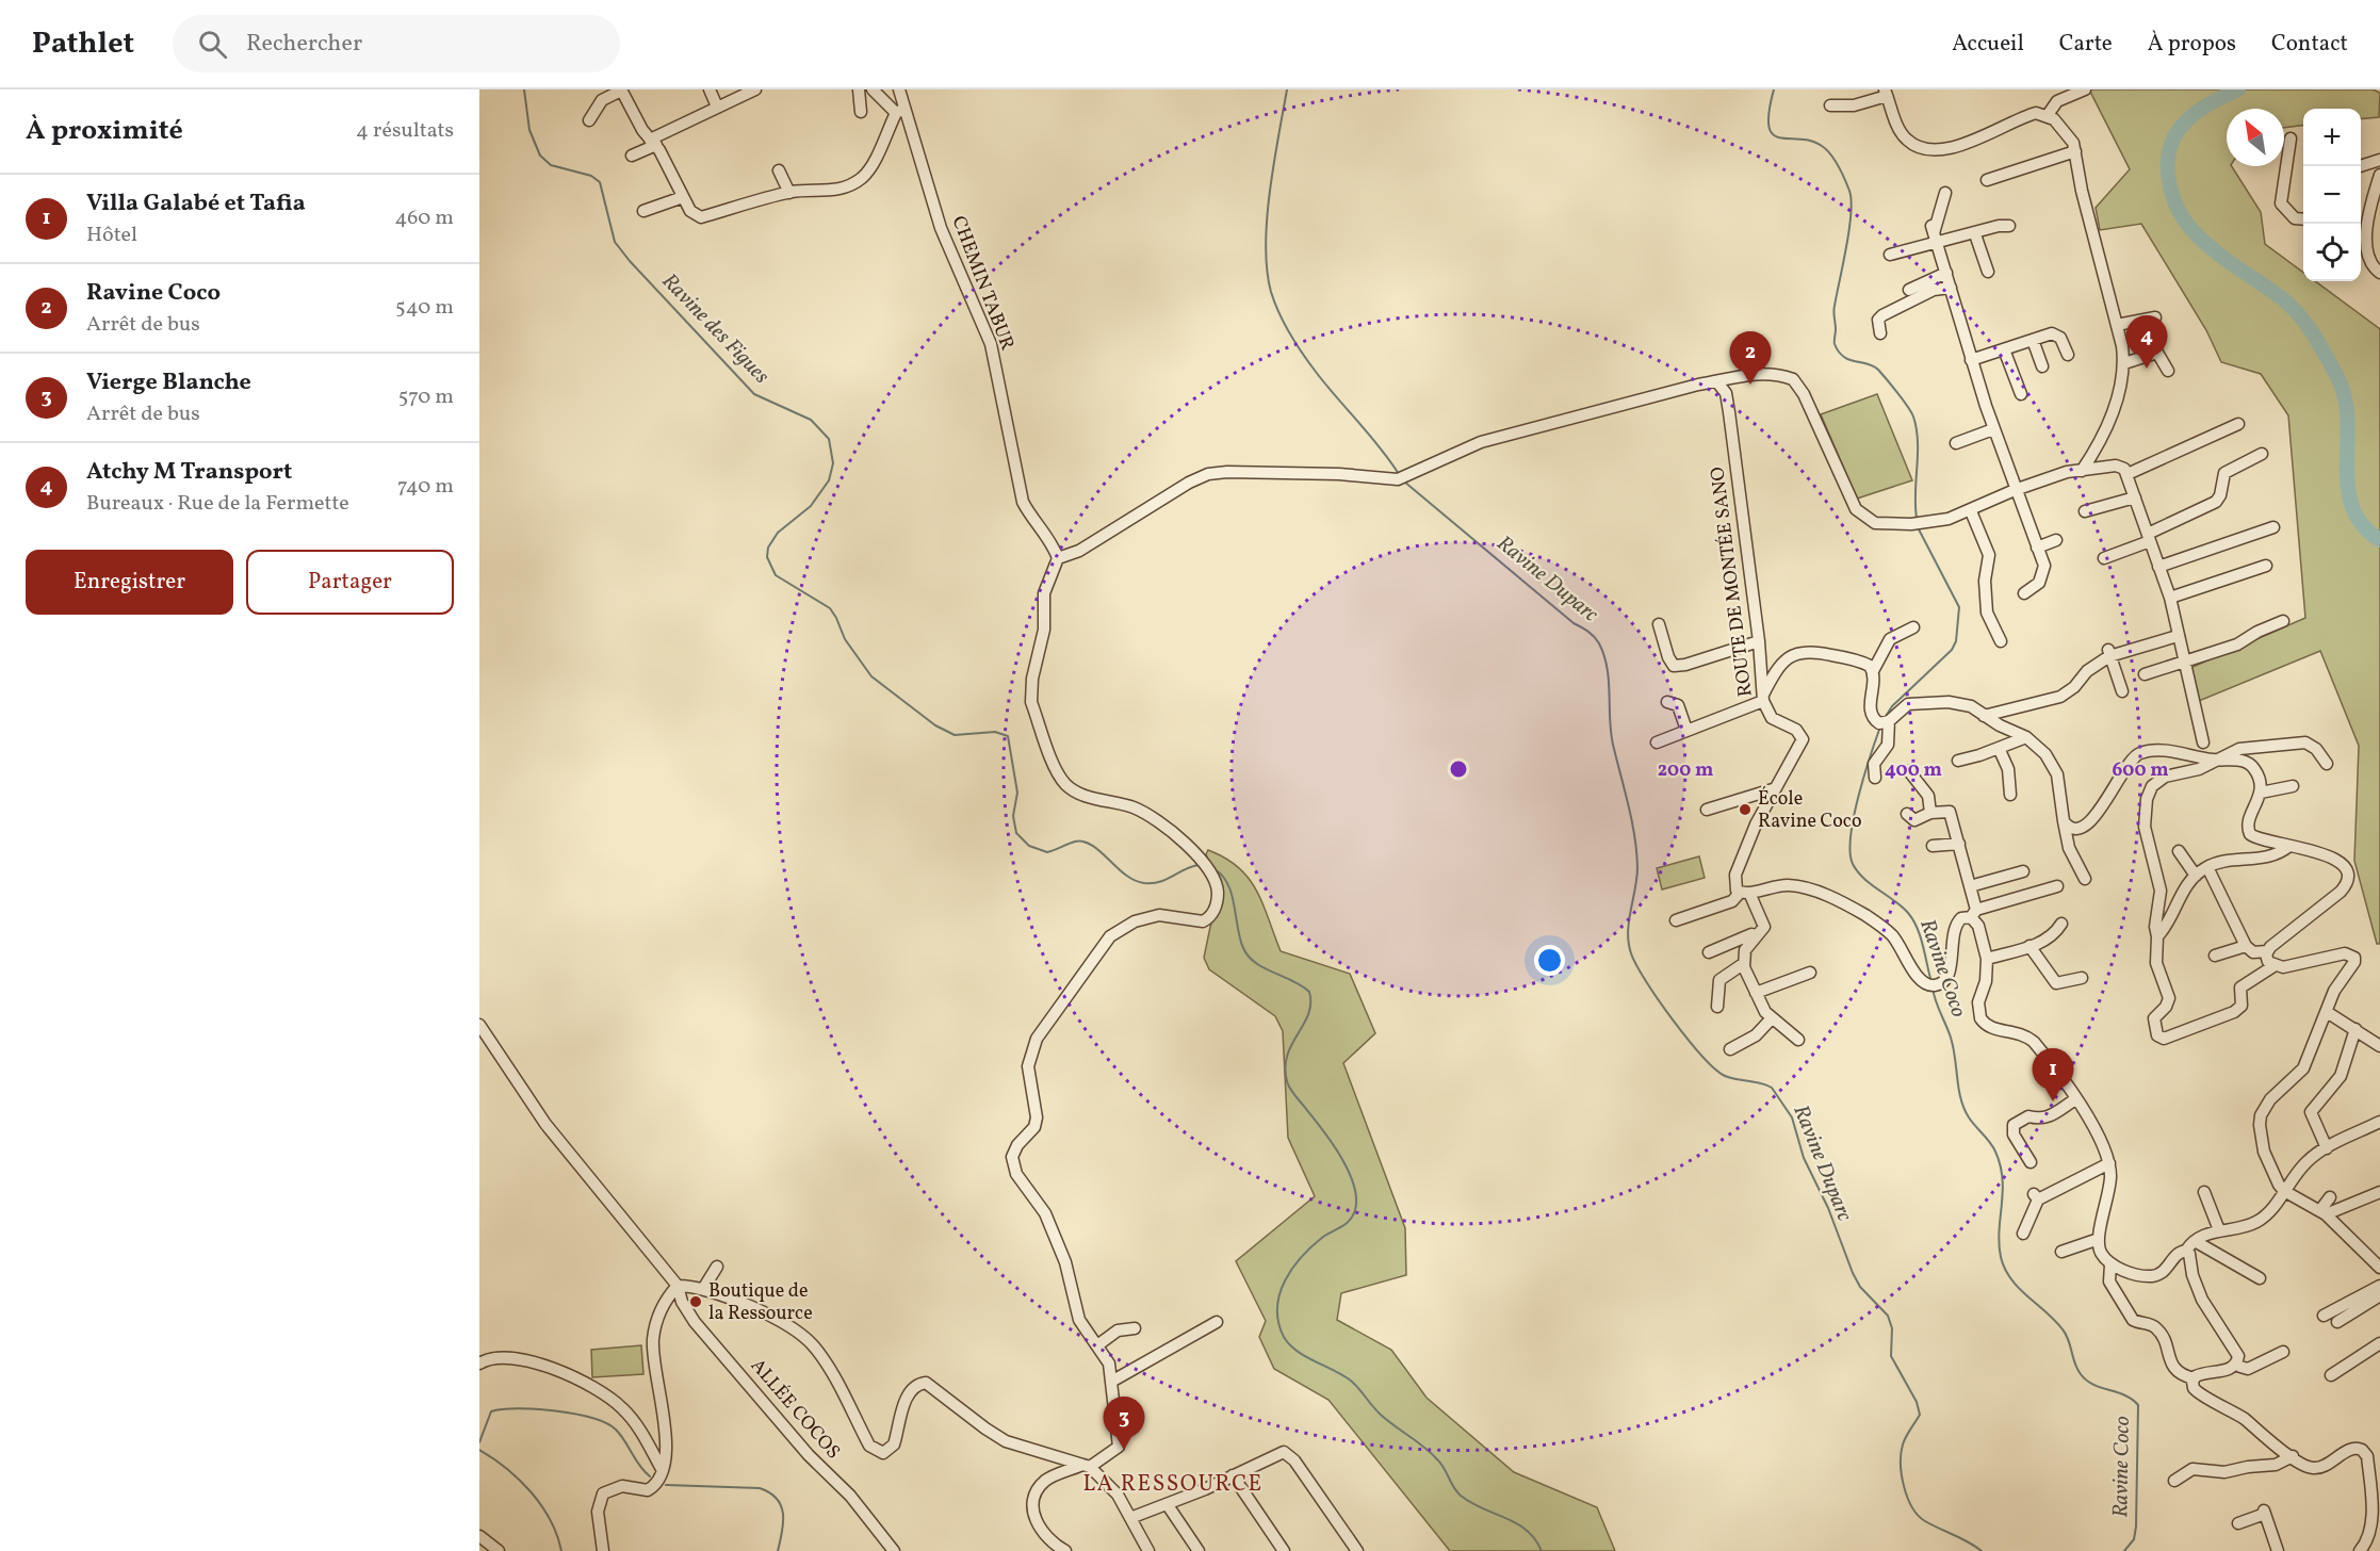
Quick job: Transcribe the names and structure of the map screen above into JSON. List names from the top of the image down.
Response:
{
  "streets": {
    "street": ["CHEMIN TABUR", "ROUTE DE MONTÉE SANO", "ALLÉE COCOS"]
  },
  "districts": ["LA RESSOURCE"],
  "water": ["Ravine des Figues", "Ravine Duparc", "Ravine Coco"],
  "places": ["École Ravine Coco", "Boutique de la Ressource"],
  "north": "top left",
  "page": {
    "header": "Pathlet",
    "search": "Rechercher",
    "nav": [
      "Accueil",
      "Carte",
      "À propos",
      "Contact"
    ],
    "heading": ["À proximité", "4 résultats"],
    "map_buttons": ["+", "−"],
    "list": [
      {
        "mark": "1",
        "name": "Villa Galabé et Tafia",
        "note": "Hôtel",
        "value": "460 m"
      },
      {
        "mark": "2",
        "name": "Ravine Coco",
        "note": "Arrêt de bus",
        "value": "540 m"
      },
      {
        "mark": "3",
        "name": "Vierge Blanche",
        "note": "Arrêt de bus",
        "value": "570 m"
      },
      {
        "mark": "4",
        "name": "Atchy M Transport",
        "note": "Bureaux · Rue de la Fermette",
        "value": "740 m"
      }
    ],
    "pins": [
      "4",
      "2",
      "1",
      "3"
    ],
    "buttons": ["Enregistrer", "Partager"]
  },
  "rings": ["200 m", "400 m", "600 m"]
}
